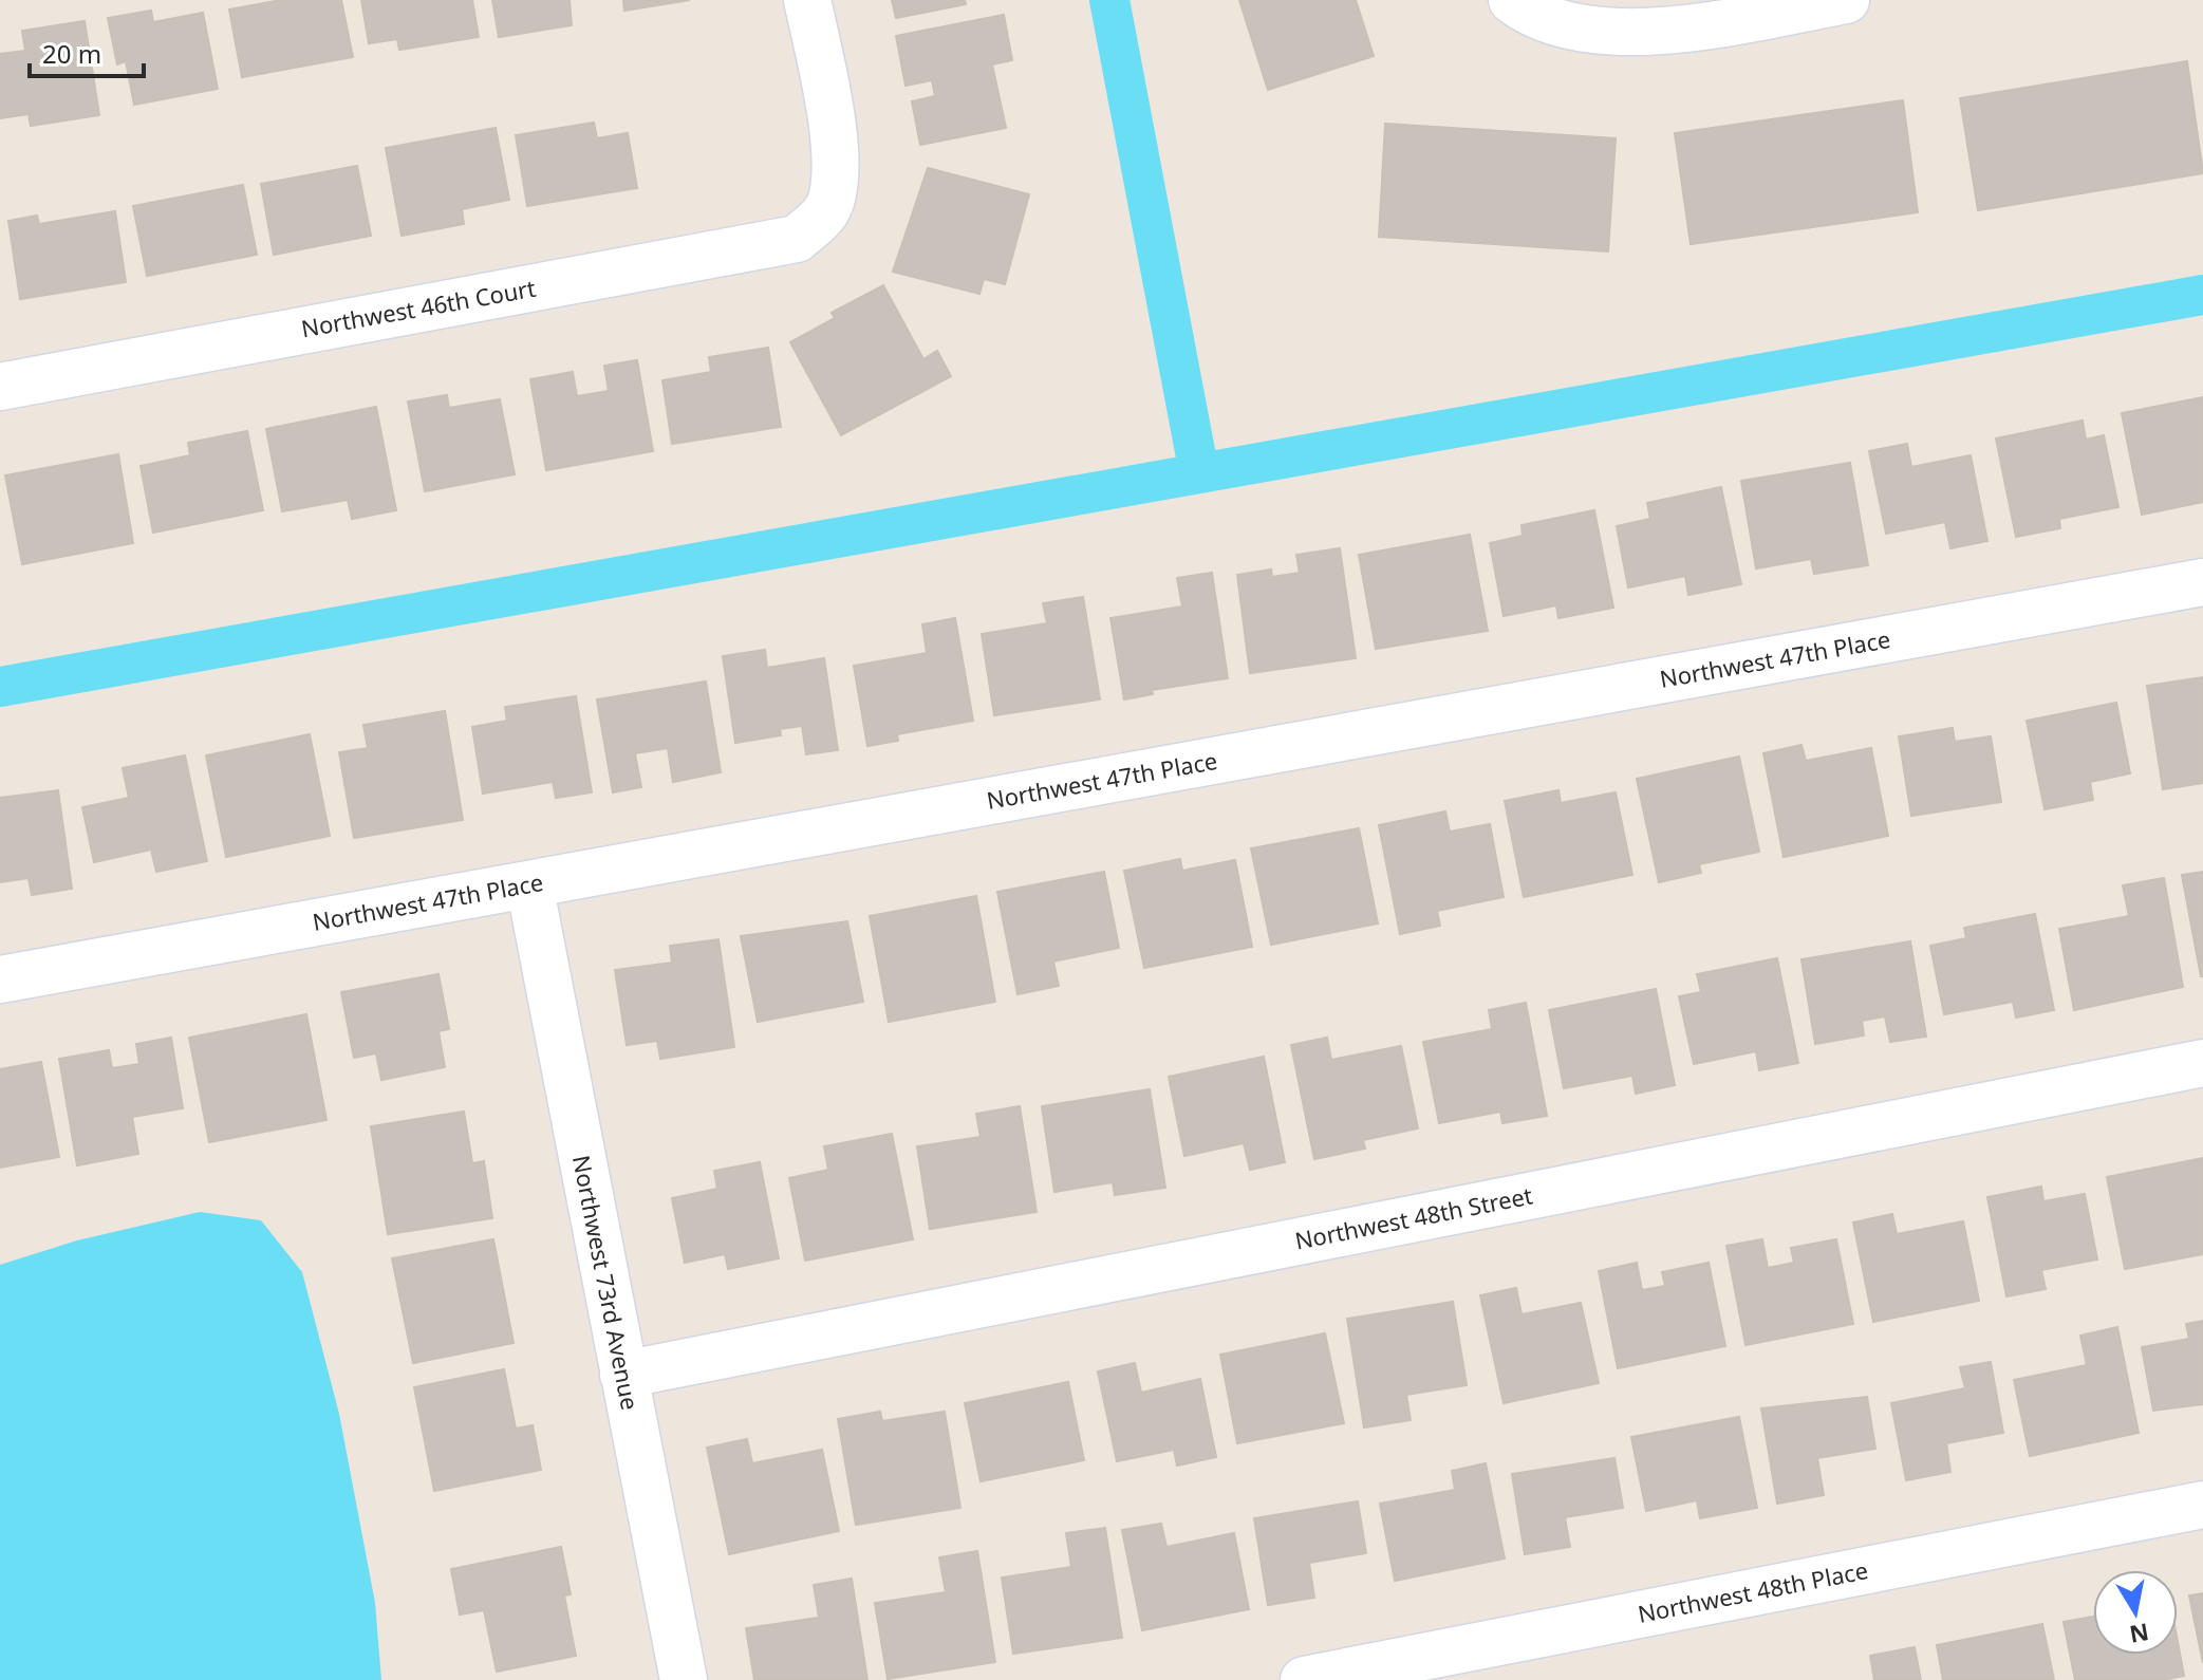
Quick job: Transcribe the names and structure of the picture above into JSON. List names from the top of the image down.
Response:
{
  "streets": {
    "street": [
      "Northwest 46th Court",
      "Northwest 47th Place",
      "Northwest 48th Street",
      "Northwest 73rd Avenue",
      "Northwest 48th Place"
    ]
  },
  "crossings": [
    ["Northwest 47th Place", "Northwest 73rd Avenue"],
    ["Northwest 48th Street", "Northwest 73rd Avenue"]
  ],
  "scale_bar": "20 m",
  "north": "bottom"
}
